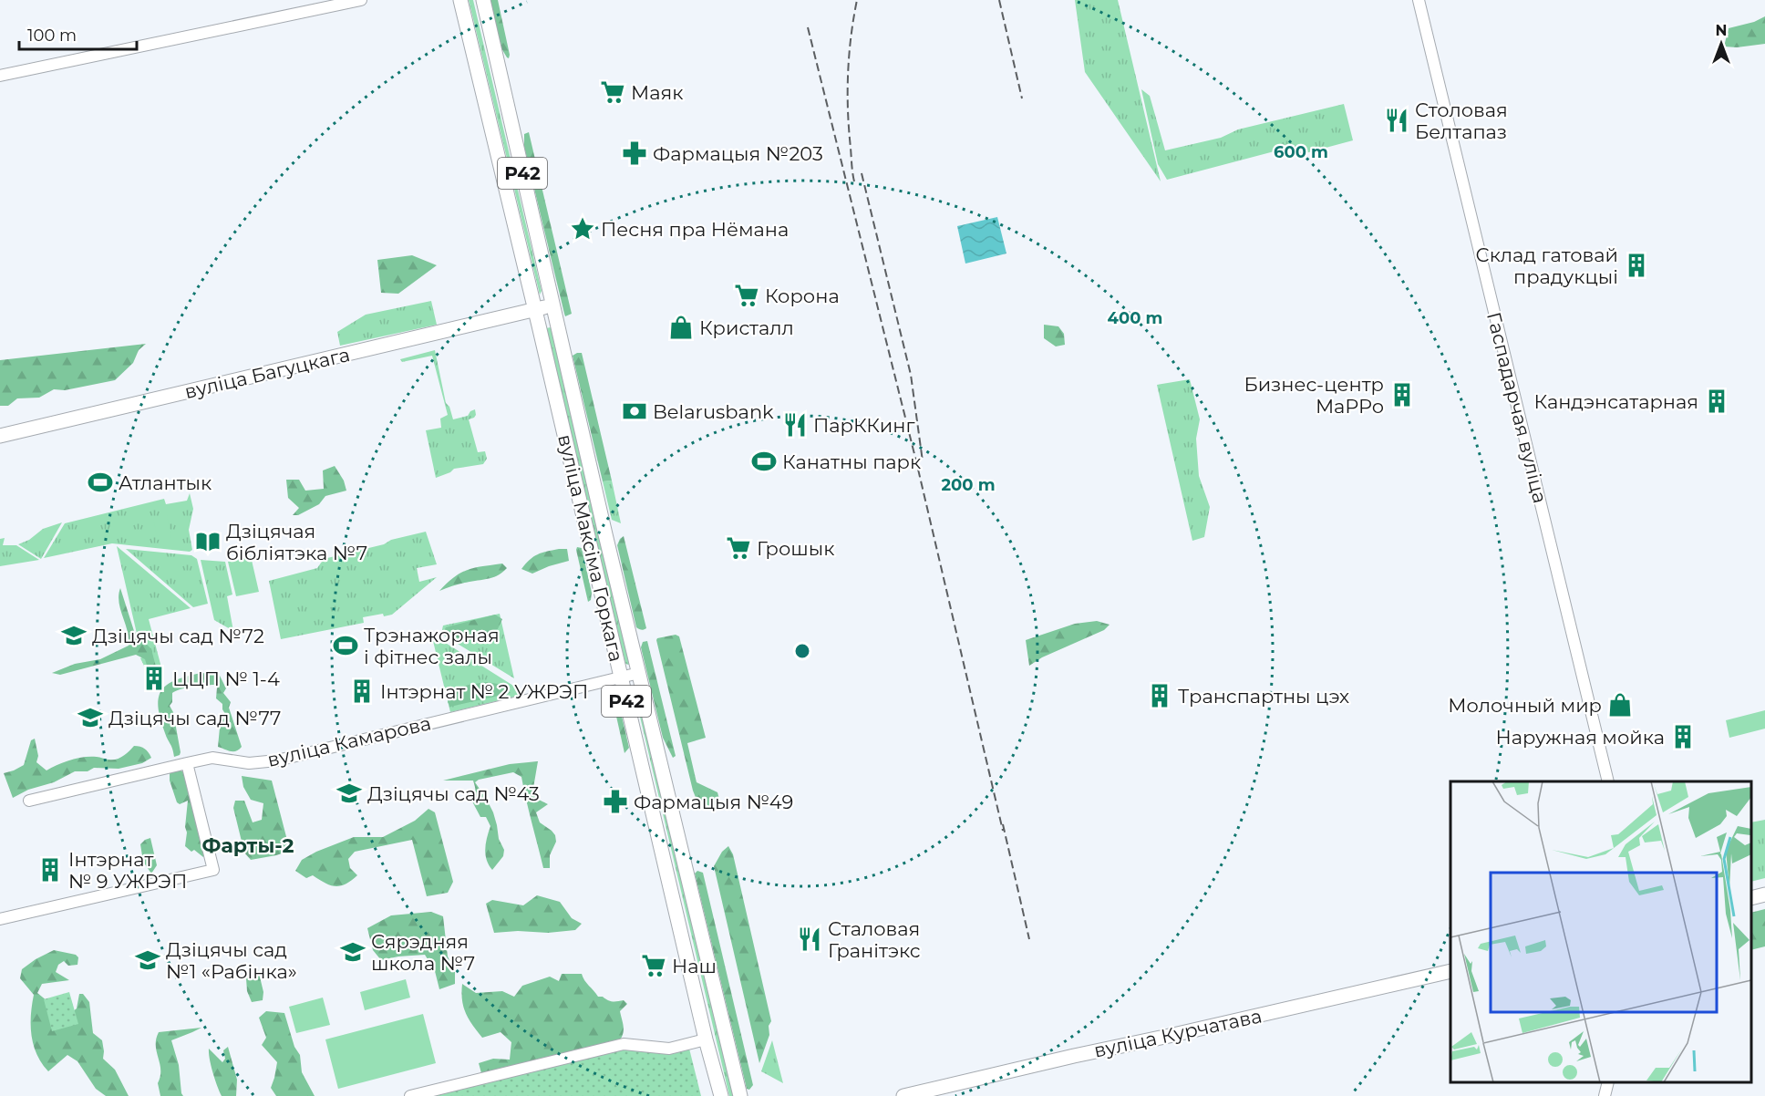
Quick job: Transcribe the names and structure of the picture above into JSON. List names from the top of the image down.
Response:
{
  "streets": {
    "main road": [
      "Р42",
      "вуліца Багуцкага",
      "вуліца Максіма Горкага",
      "вуліца Курчатава"
    ],
    "street": ["Гаспадарчая вуліца", "вуліца Камарова"]
  },
  "crossings": [
    ["вуліца Багуцкага", "вуліца Максіма Горкага"],
    ["вуліца Максіма Горкага", "вуліца Камарова"]
  ],
  "districts": ["Фарты-2"],
  "places": {
    "supermarket": [
      "Маяк",
      "Корона",
      "Грошык",
      "Наш"
    ],
    "restaurant": ["Столовая Белтапаз", "ПарККинг", "Сталовая Гранітэкс"],
    "pharmacy": ["Фармацыя №203", "Фармацыя №49"],
    "place": ["Песня пра Нёмана"],
    "building": [
      "Склад гатовай прадукцыі",
      "Бизнес-центр МаРРо",
      "Кандэнсатарная",
      "ЦЦП № 1-4",
      "Інтэрнат № 2 УЖРЭП",
      "Транспартны цэх",
      "Наружная мойка",
      "Інтэрнат № 9 УЖРЭП"
    ],
    "shop": ["Кристалл", "Молочный мир"],
    "bank": ["Belarusbank"],
    "sports": ["Канатны парк", "Атлантык", "Трэнажорная і фітнес залы"],
    "library": ["Дзіцячая бібліятэка №7"],
    "school or university": [
      "Дзіцячы сад №72",
      "Дзіцячы сад №77",
      "Дзіцячы сад №43",
      "Сярэдняя школа №7",
      "Дзіцячы сад №1 «Рабінка»"
    ]
  },
  "scale_bar": "100 m",
  "north": "top",
  "rings": ["600 m", "400 m", "200 m"]
}
